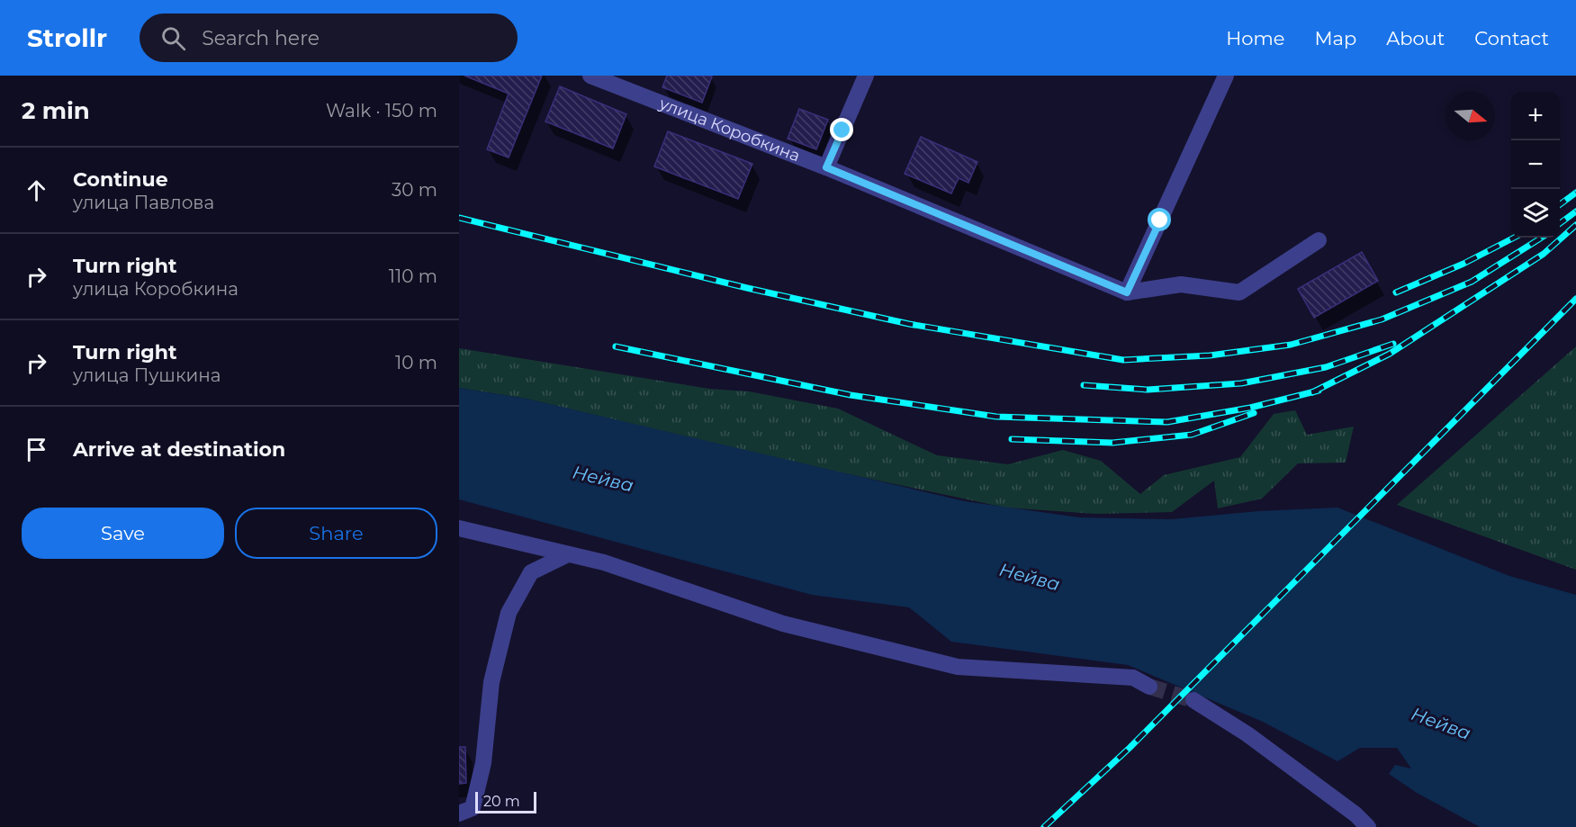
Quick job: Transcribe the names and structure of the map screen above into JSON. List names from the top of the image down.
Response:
{
  "streets": {
    "street": ["улица Коробкина"]
  },
  "water": ["Нейва"],
  "scale_bar": "20 m",
  "north": "right",
  "page": {
    "header": "Strollr",
    "search": "Search here",
    "nav": [
      "Home",
      "Map",
      "About",
      "Contact"
    ],
    "heading": ["2 min", "Walk · 150 m"],
    "map_buttons": ["+", "−"],
    "list": [
      ["Continue", "улица Павлова", "30 m"],
      ["Turn right", "улица Коробкина", "110 m"],
      ["Turn right", "улица Пушкина", "10 m"],
      "Arrive at destination"
    ],
    "buttons": ["Save", "Share"],
    "scale": "20 m"
  }
}
